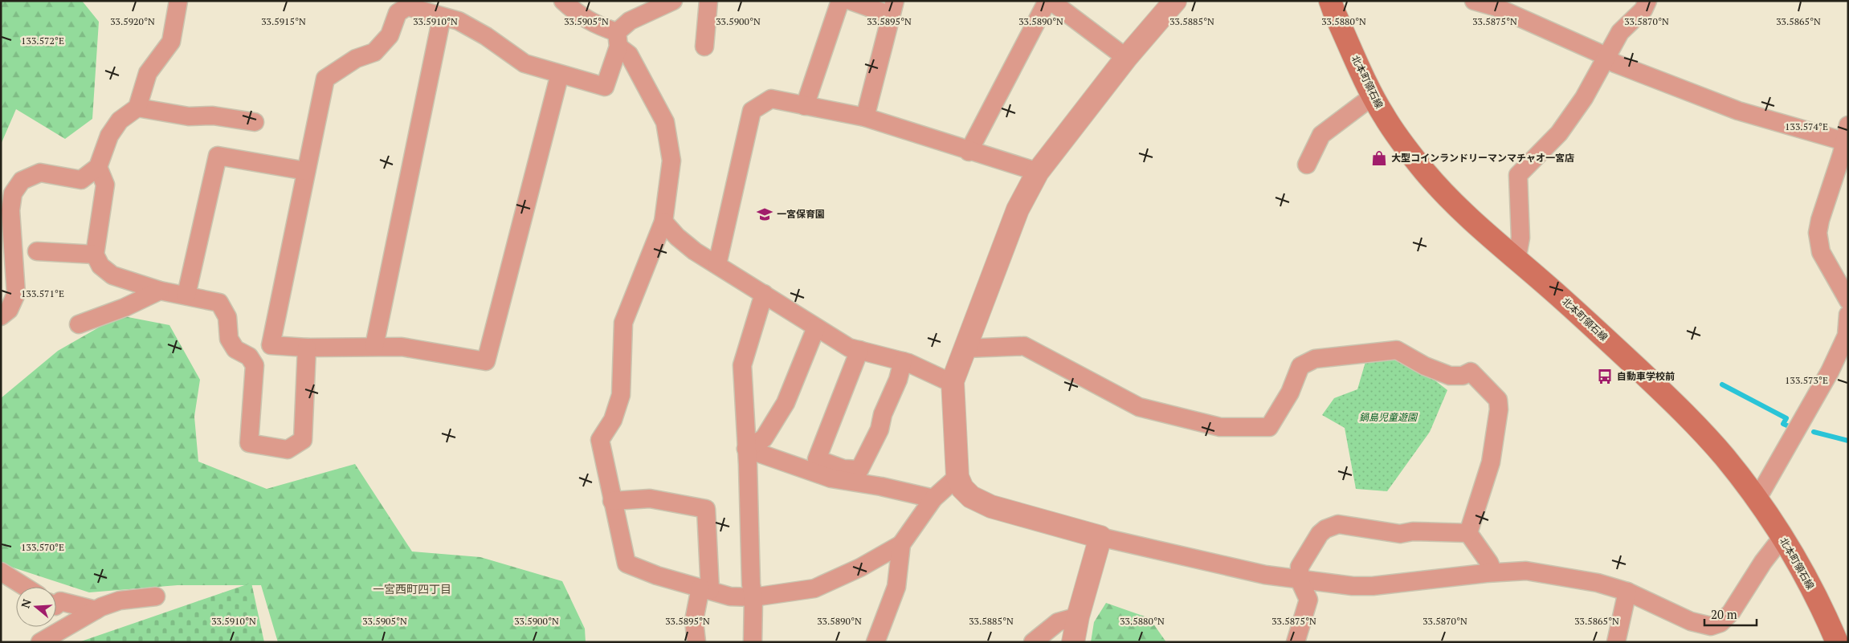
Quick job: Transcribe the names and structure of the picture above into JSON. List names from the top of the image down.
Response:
{
  "streets": {
    "main road": ["北本町領石線"]
  },
  "districts": ["一宮西町四丁目"],
  "parks": ["鍋島児童遊園"],
  "places": {
    "shop": ["大型コインランドリーマンマチャオ一宮店"],
    "school or university": ["一宮保育園"],
    "bus stop": ["自動車学校前"]
  },
  "scale_bar": "20 m",
  "north": "left",
  "coordinates": [
    "33.5920°N",
    "33.5915°N",
    "33.5910°N",
    "33.5905°N",
    "33.5900°N",
    "33.5895°N",
    "33.5890°N",
    "33.5885°N",
    "33.5880°N",
    "33.5875°N",
    "33.5870°N",
    "33.5865°N",
    "133.572°E",
    "133.574°E",
    "133.571°E",
    "133.573°E",
    "133.570°E"
  ]
}
